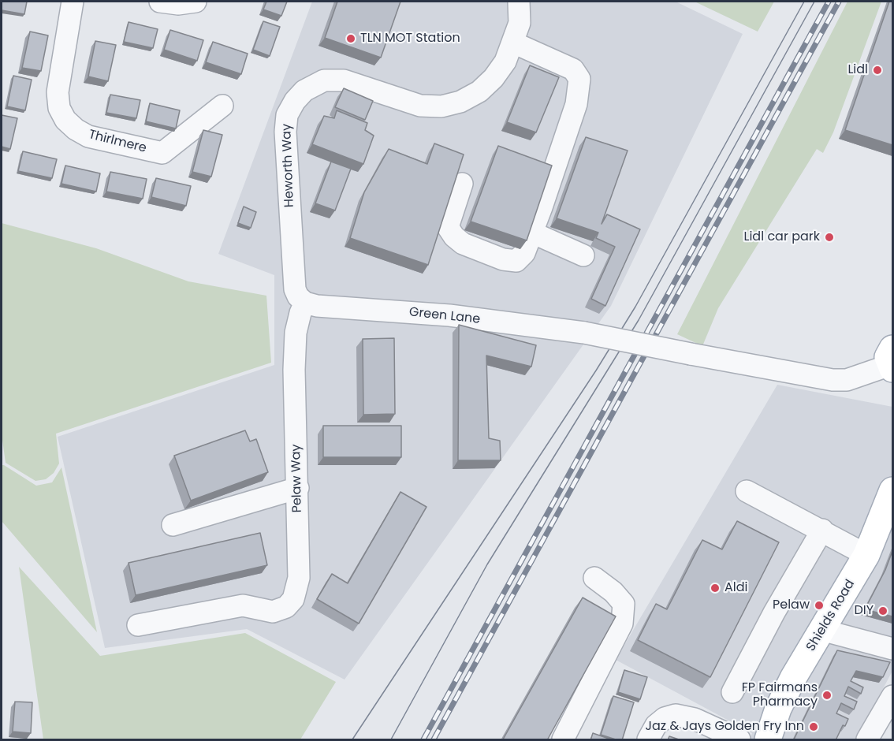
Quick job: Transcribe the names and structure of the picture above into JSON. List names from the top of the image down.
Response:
{
  "streets": {
    "main road": ["Shields Road"],
    "street": [
      "Thirlmere",
      "Heworth Way",
      "Green Lane",
      "Pelaw Way"
    ]
  },
  "crossings": [
    ["Heworth Way", "Green Lane"],
    ["Heworth Way", "Pelaw Way"],
    ["Green Lane", "Pelaw Way"]
  ],
  "places": [
    "TLN MOT Station",
    "Lidl",
    "Lidl car park",
    "Aldi",
    "Pelaw",
    "DIY",
    "FP Fairmans Pharmacy",
    "Jaz & Jays Golden Fry Inn"
  ]
}
